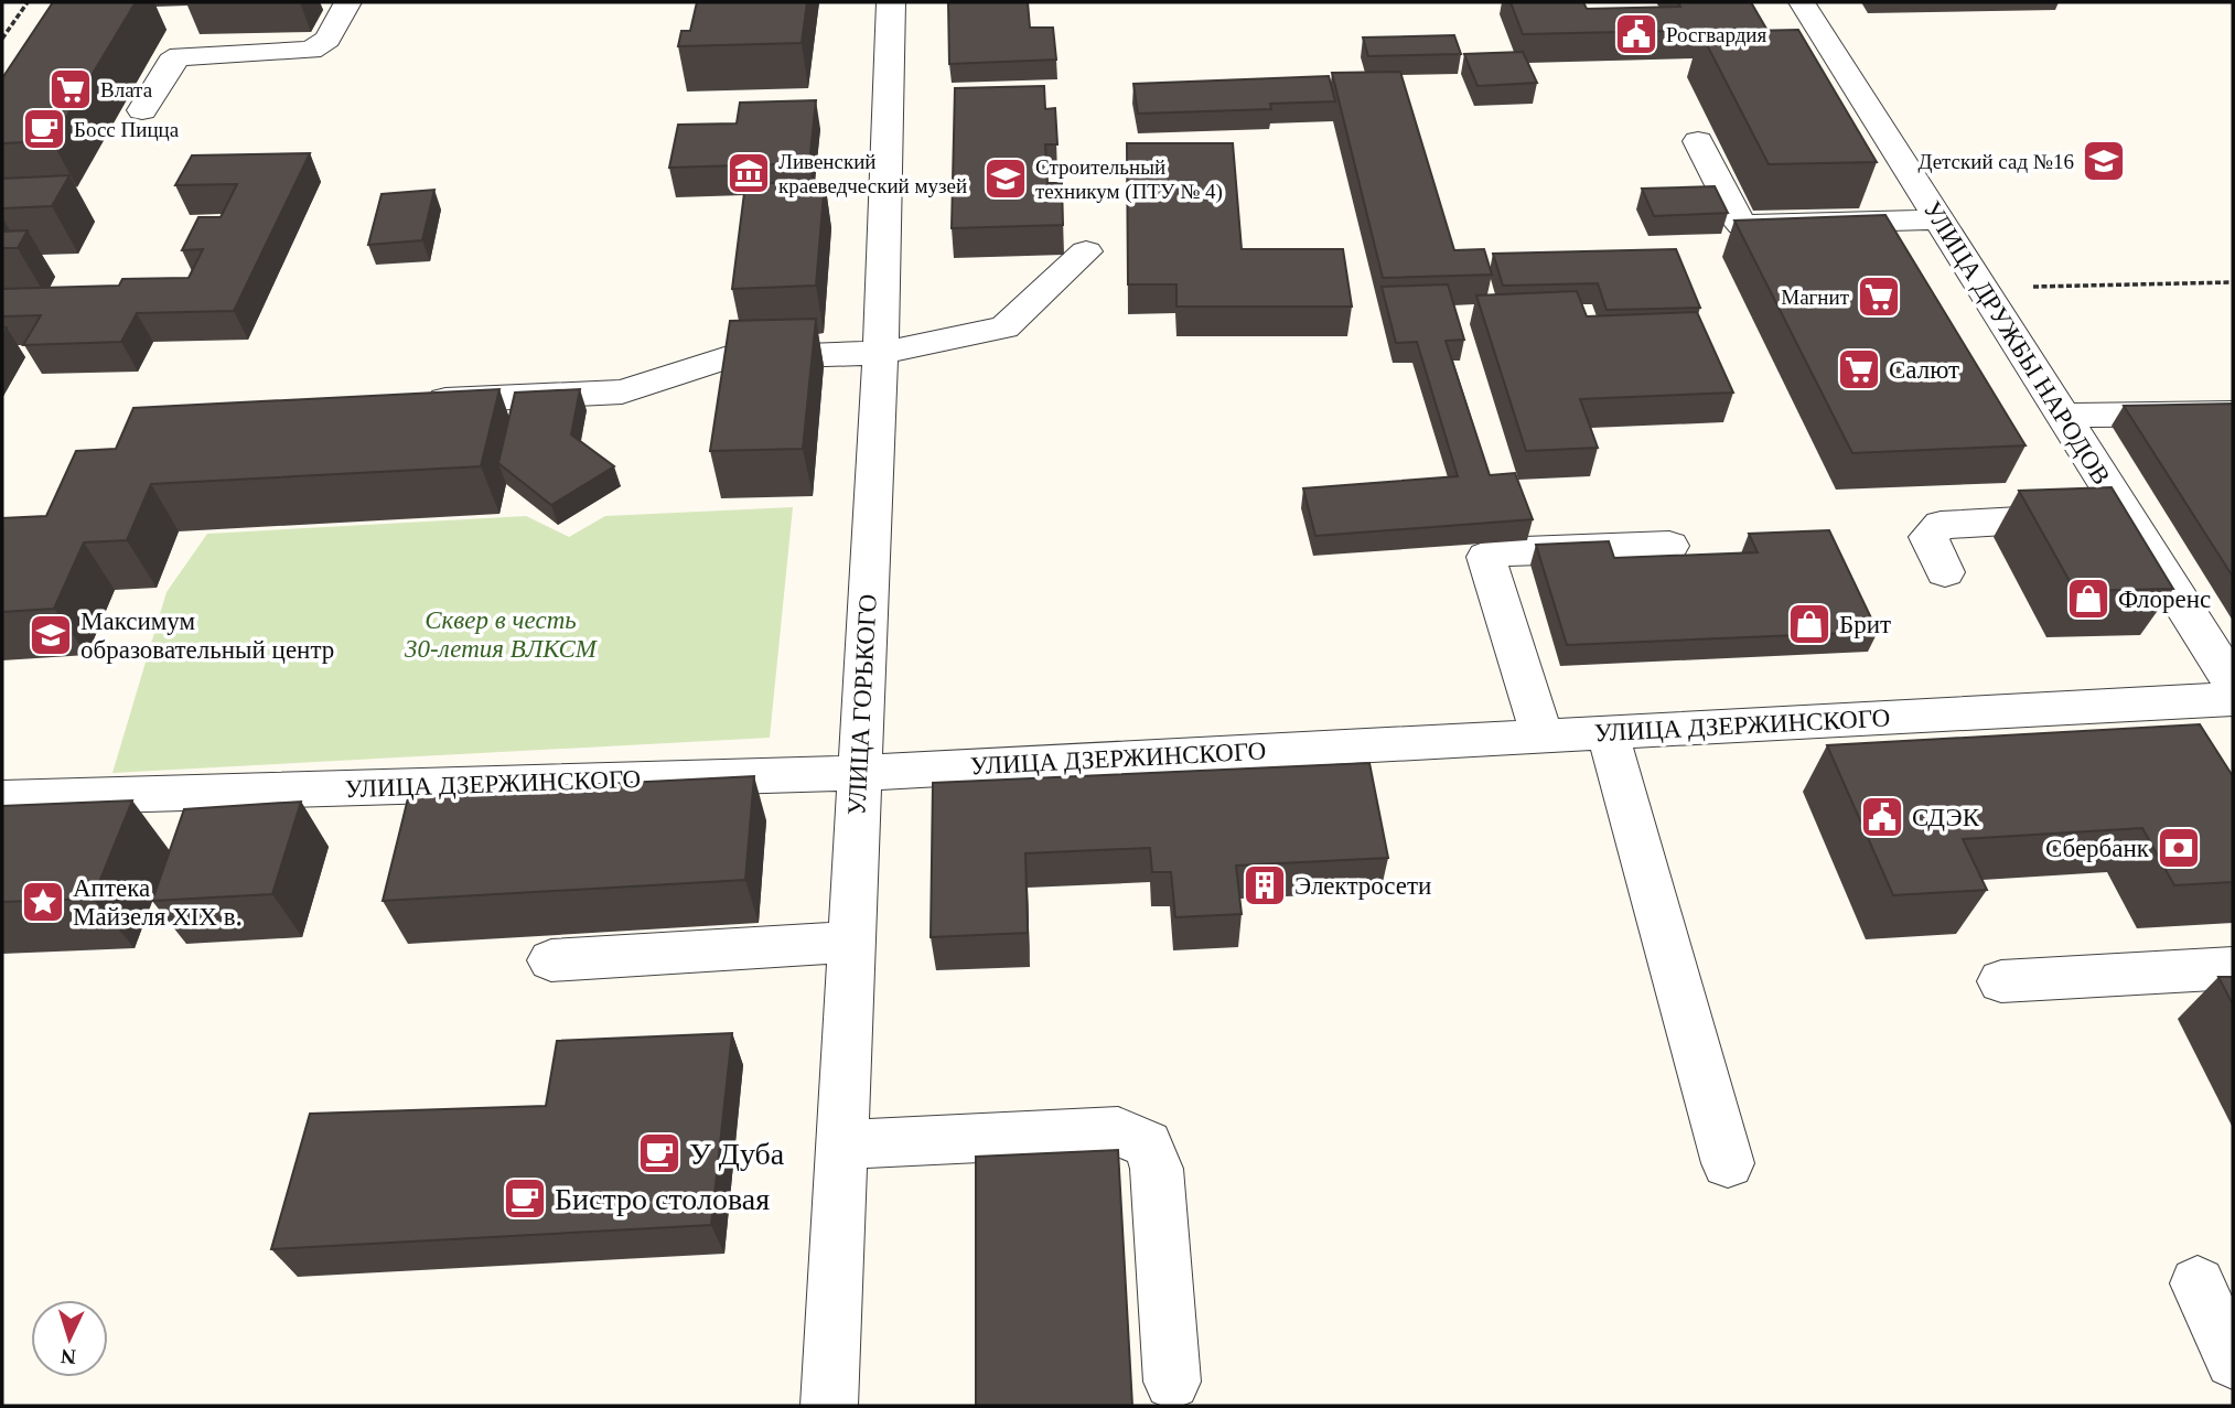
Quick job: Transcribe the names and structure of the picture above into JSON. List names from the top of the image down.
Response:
{
  "streets": {
    "street": ["УЛИЦА ДРУЖБЫ НАРОДОВ", "УЛИЦА ГОРЬКОГО", "УЛИЦА ДЗЕРЖИНСКОГО"]
  },
  "crossings": [
    ["УЛИЦА ГОРЬКОГО", "УЛИЦА ДЗЕРЖИНСКОГО"]
  ],
  "parks": ["Сквер в честь 30-летия ВЛКСМ"],
  "places": {
    "public building": ["Росгвардия", "СДЭК"],
    "supermarket": ["Влата", "Магнит", "Салют"],
    "cafe": ["Босс Пицца", "У Дуба", "Бистро столовая"],
    "school or university": ["Детский сад №16", "Строительный техникум (ПТУ № 4)", "Максимум образовательный центр"],
    "museum": ["Ливенский краеведческий музей"],
    "shop": ["Флоренс", "Брит"],
    "bank": ["Сбербанк"],
    "building": ["Электросети"],
    "place": ["Аптека Майзеля XIX в."]
  },
  "north": "bottom"
}
